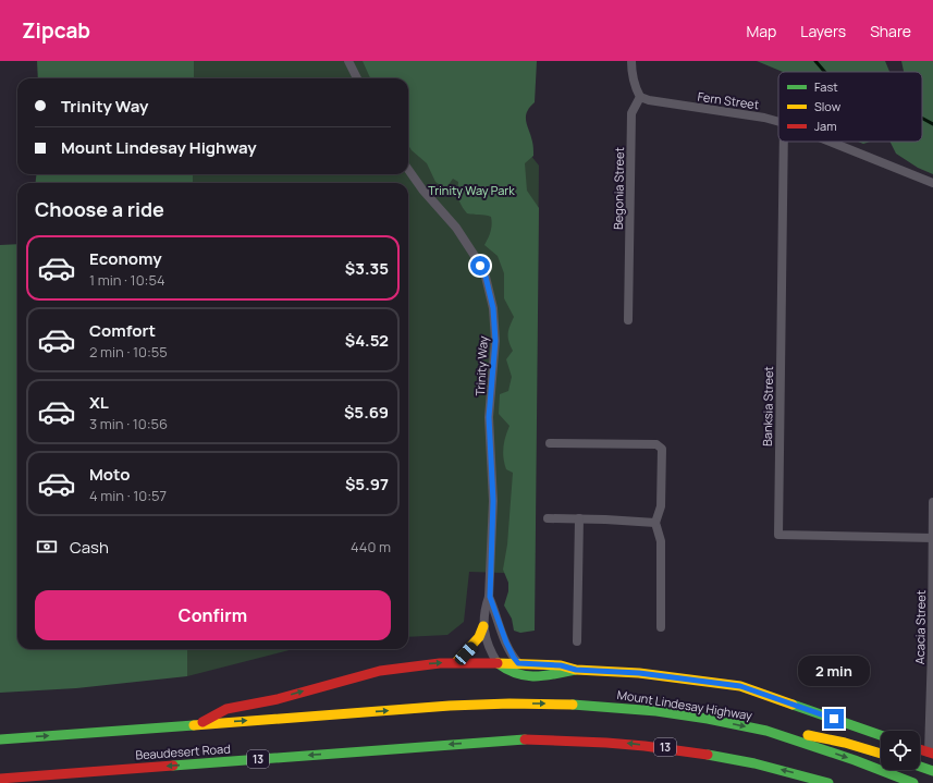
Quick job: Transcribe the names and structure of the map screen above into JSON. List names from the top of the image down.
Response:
{
  "streets": {
    "main road": ["Mount Lindesay Highway", "13", "Beaudesert Road"],
    "street": [
      "Fern Street",
      "Begonia Street",
      "Trinity Way",
      "Banksia Street",
      "Acacia Street"
    ]
  },
  "crossings": [
    ["Fern Street", "Begonia Street"],
    ["Trinity Way", "Mount Lindesay Highway"],
    ["Banksia Street", "Acacia Street"]
  ],
  "parks": ["Trinity Way Park"],
  "legend": ["Fast", "Slow", "Jam"],
  "page": {
    "header": "Zipcab",
    "nav": ["Map", "Layers", "Share"],
    "banner": ["Trinity Way", "Mount Lindesay Highway"],
    "heading": "Choose a ride",
    "list": [
      {
        "name": "Economy",
        "note": "1 min · 10:54",
        "value": "$3.35"
      },
      {
        "name": "Comfort",
        "note": "2 min · 10:55",
        "value": "$4.52"
      },
      {
        "name": "XL",
        "note": "3 min · 10:56",
        "value": "$5.69"
      },
      {
        "name": "Moto",
        "note": "4 min · 10:57",
        "value": "$5.97"
      }
    ],
    "pay": ["Cash", "440 m"],
    "buttons": "Confirm",
    "bubble": "2 min"
  }
}
